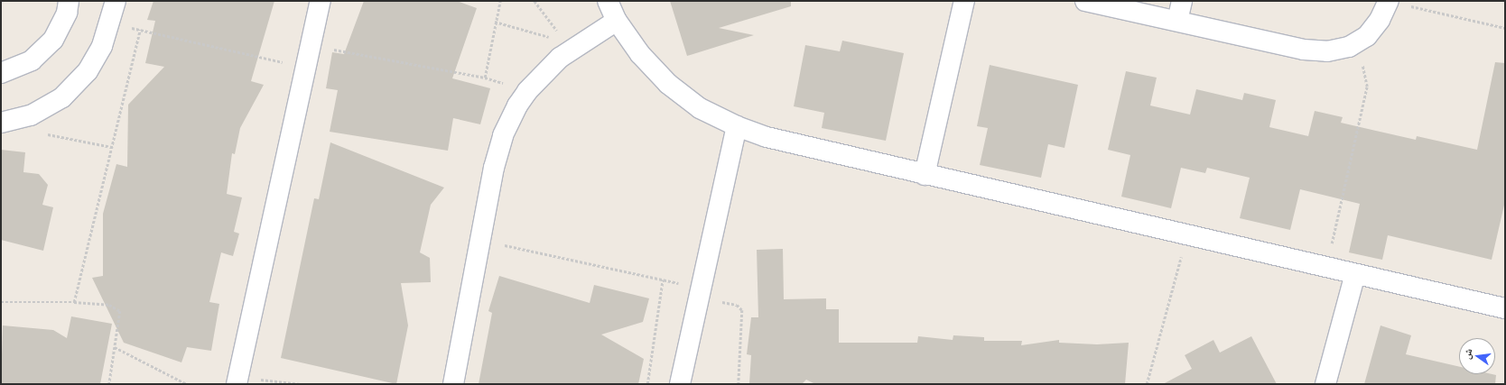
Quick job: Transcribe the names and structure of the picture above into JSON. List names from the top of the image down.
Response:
{
  "north": "left"
}
